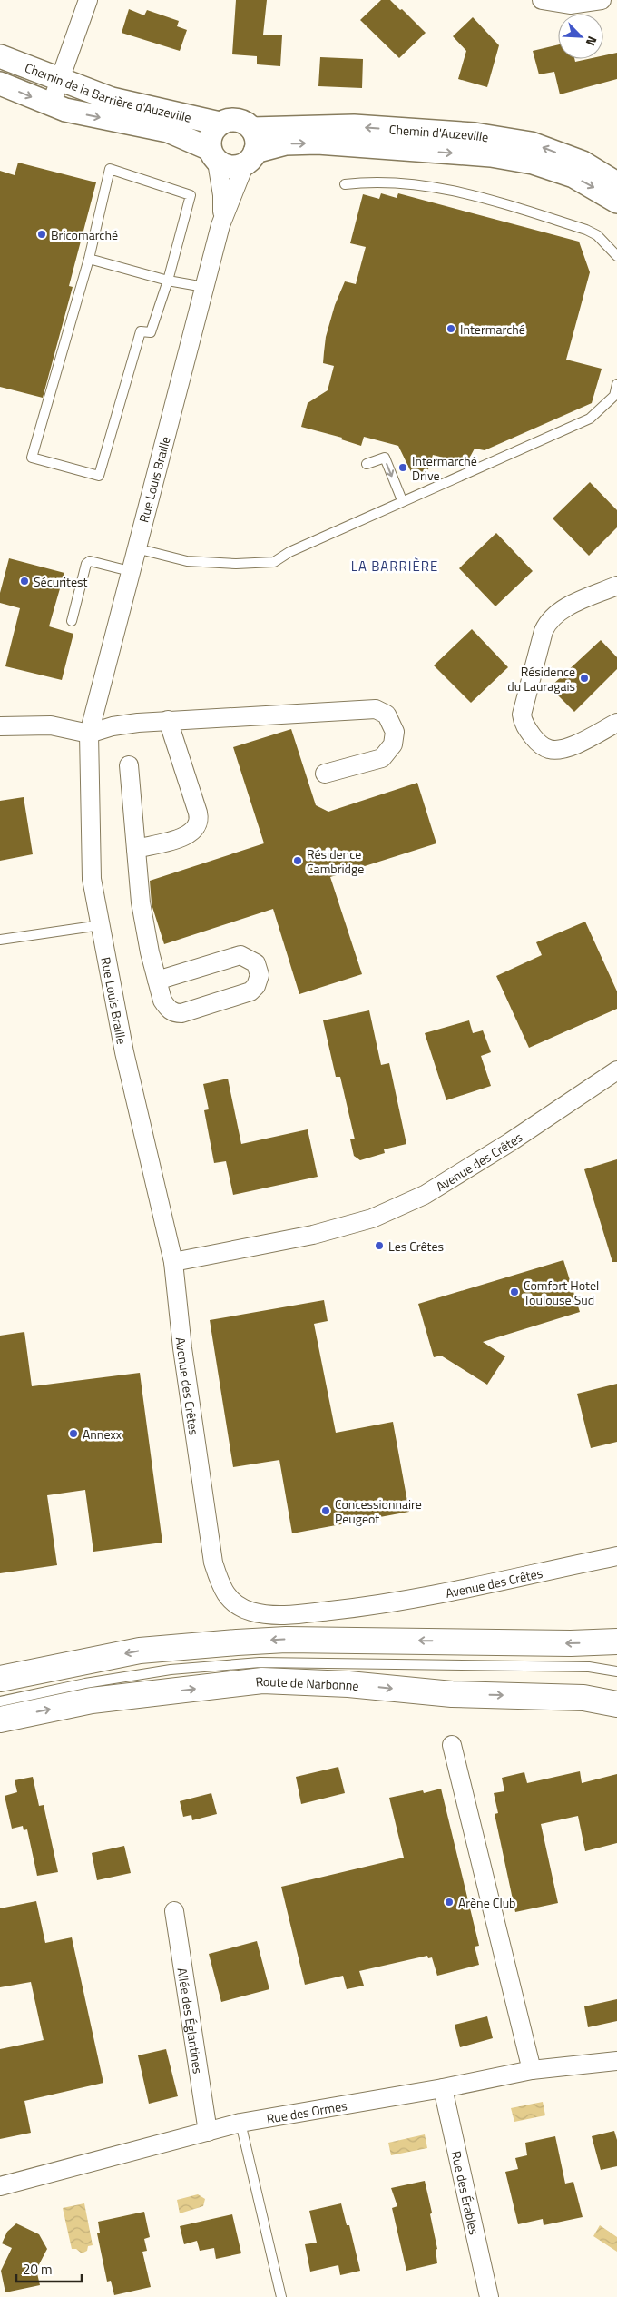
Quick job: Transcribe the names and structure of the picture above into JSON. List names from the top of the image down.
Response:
{
  "streets": {
    "main road": ["Route de Narbonne"],
    "street": [
      "Chemin de la Barrière d'Auzeville",
      "Chemin d'Auzeville",
      "Rue Louis Braille",
      "Avenue des Crêtes",
      "Allée des Églantines",
      "Rue des Ormes",
      "Rue des Érables"
    ]
  },
  "crossings": [
    ["Chemin de la Barrière d'Auzeville", "Chemin d'Auzeville"],
    ["Chemin de la Barrière d'Auzeville", "Rue Louis Braille"],
    ["Chemin d'Auzeville", "Rue Louis Braille"],
    ["Rue Louis Braille", "Avenue des Crêtes"],
    ["Allée des Églantines", "Rue des Ormes"],
    ["Rue des Ormes", "Rue des Érables"]
  ],
  "districts": ["LA BARRIÈRE"],
  "places": [
    "Bricomarché",
    "Intermarché",
    "Intermarché Drive",
    "Sécuritest",
    "Résidence du Lauragais",
    "Résidence Cambridge",
    "Les Crêtes",
    "Comfort Hotel Toulouse Sud",
    "Annexx",
    "Concessionnaire Peugeot",
    "Arène Club"
  ],
  "scale_bar": "20 m",
  "north": "bottom right"
}
